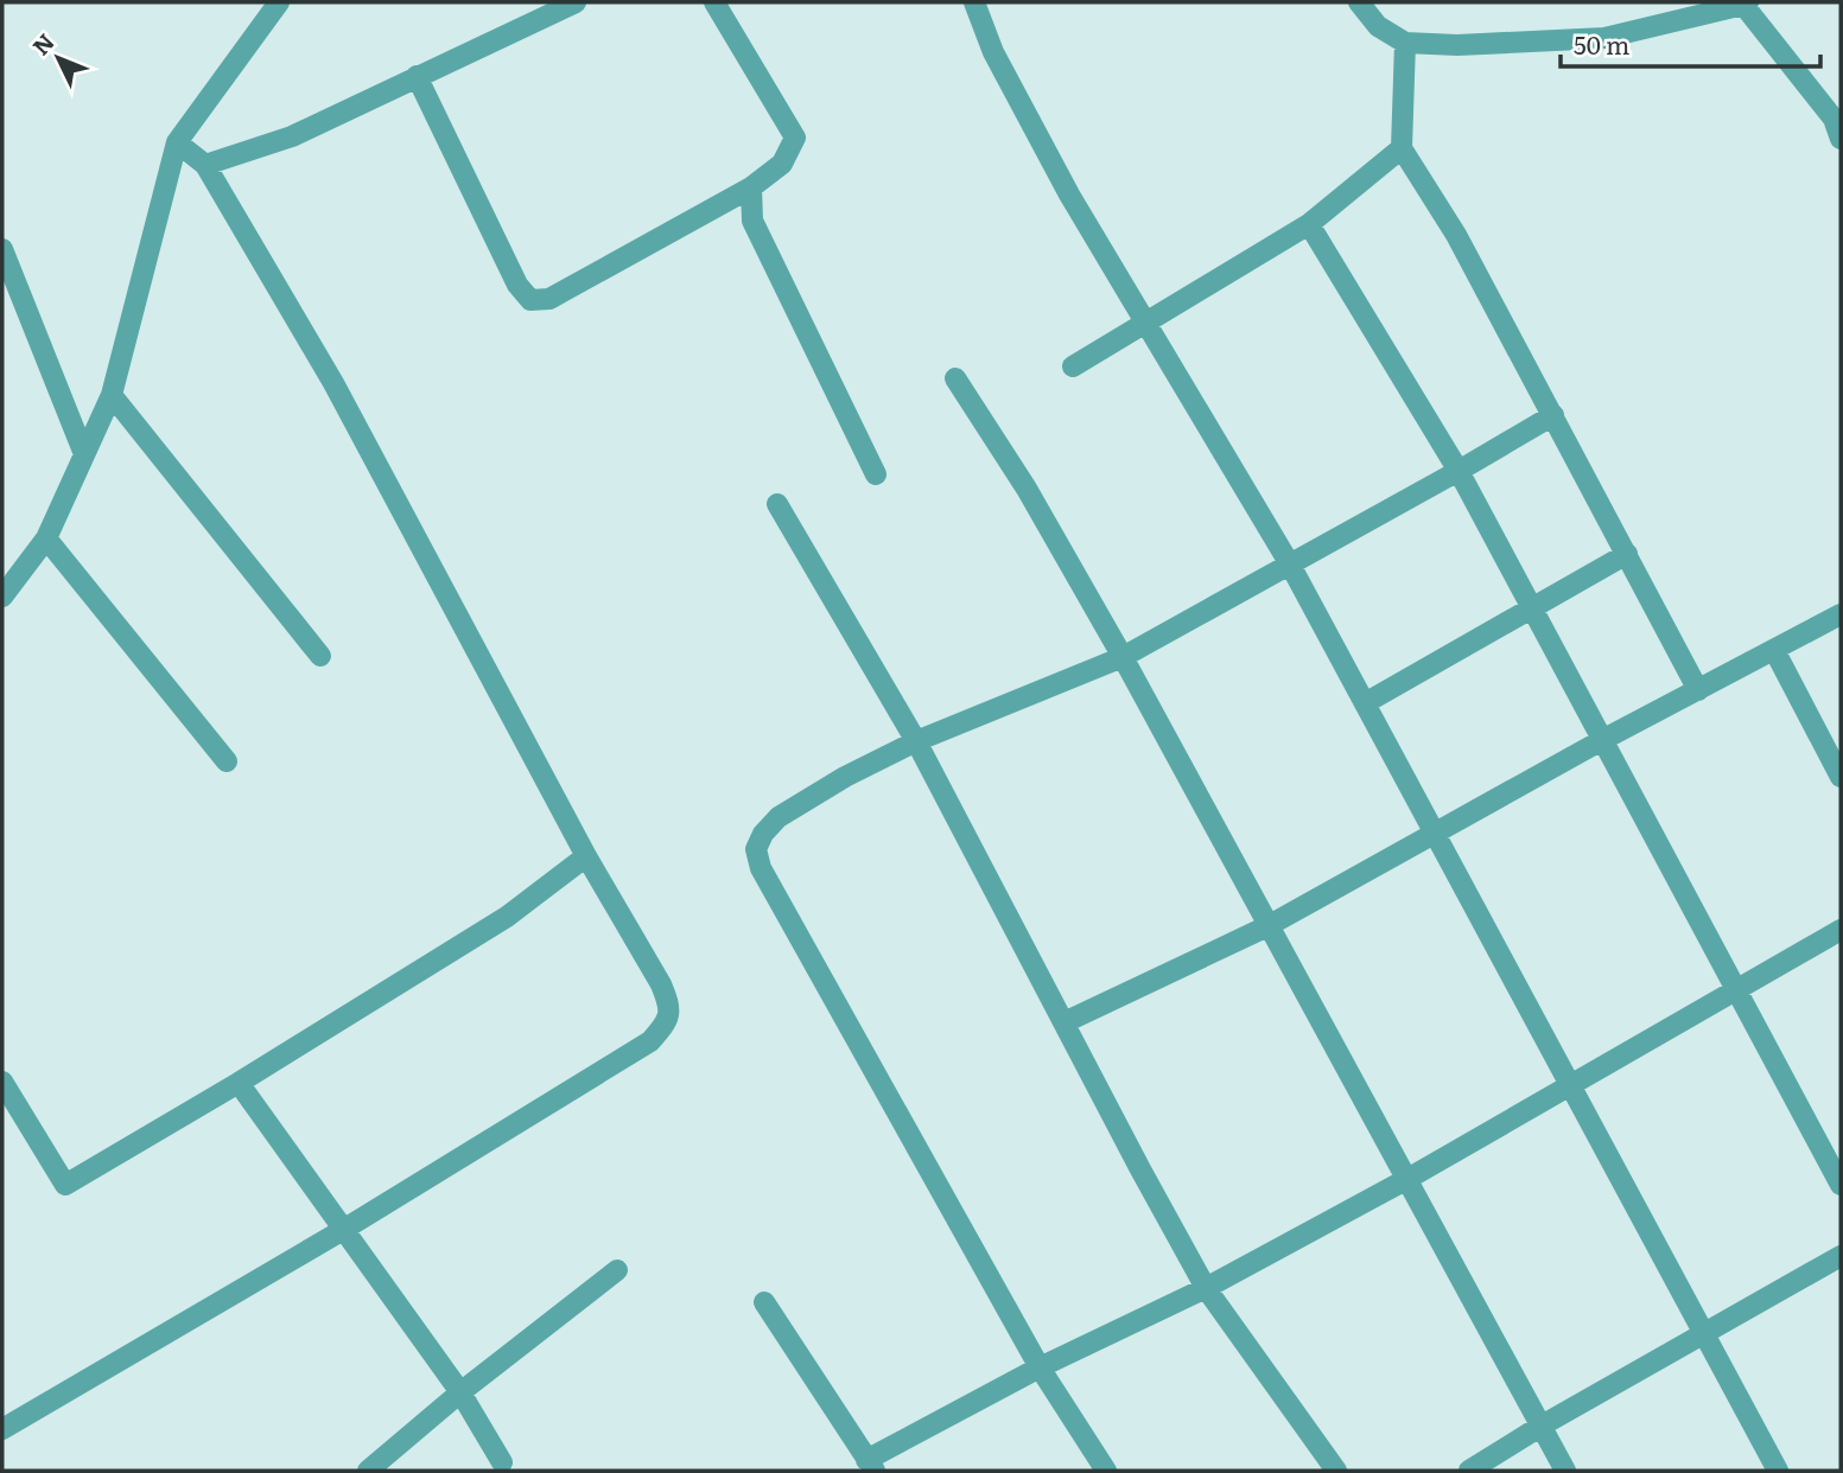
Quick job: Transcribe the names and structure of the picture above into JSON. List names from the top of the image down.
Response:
{
  "scale_bar": "50 m",
  "north": "top left"
}
